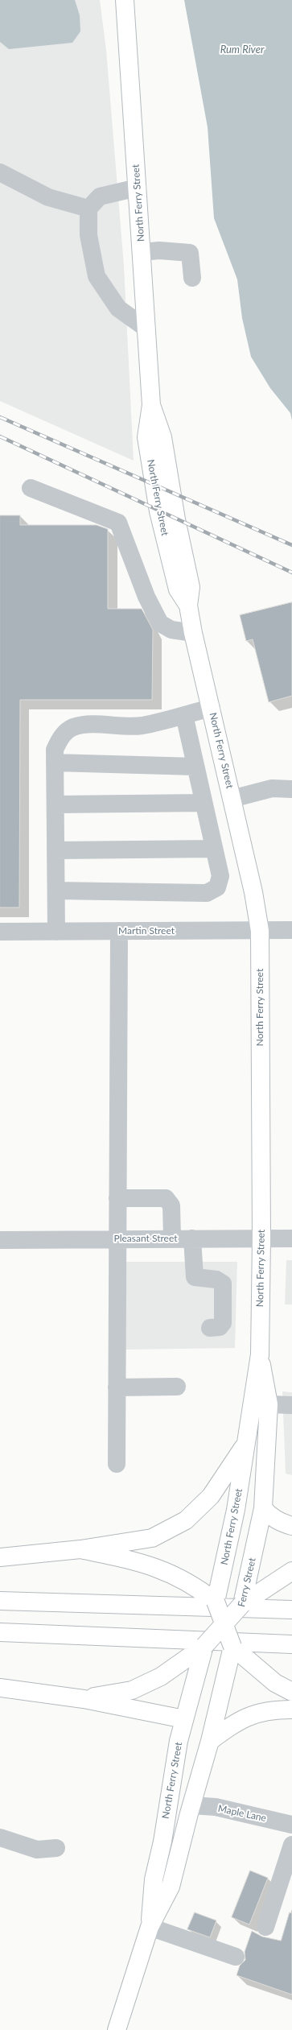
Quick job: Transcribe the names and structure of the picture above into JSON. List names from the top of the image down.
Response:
{
  "streets": {
    "main road": ["North Ferry Street", "Ferry Street"],
    "street": ["Martin Street", "Pleasant Street", "Maple Lane"]
  },
  "crossings": [
    ["North Ferry Street", "Martin Street"],
    ["North Ferry Street", "Pleasant Street"],
    ["North Ferry Street", "Ferry Street"],
    ["North Ferry Street", "Maple Lane"],
    ["Ferry Street", "Maple Lane"]
  ],
  "water": ["Rum River"]
}
